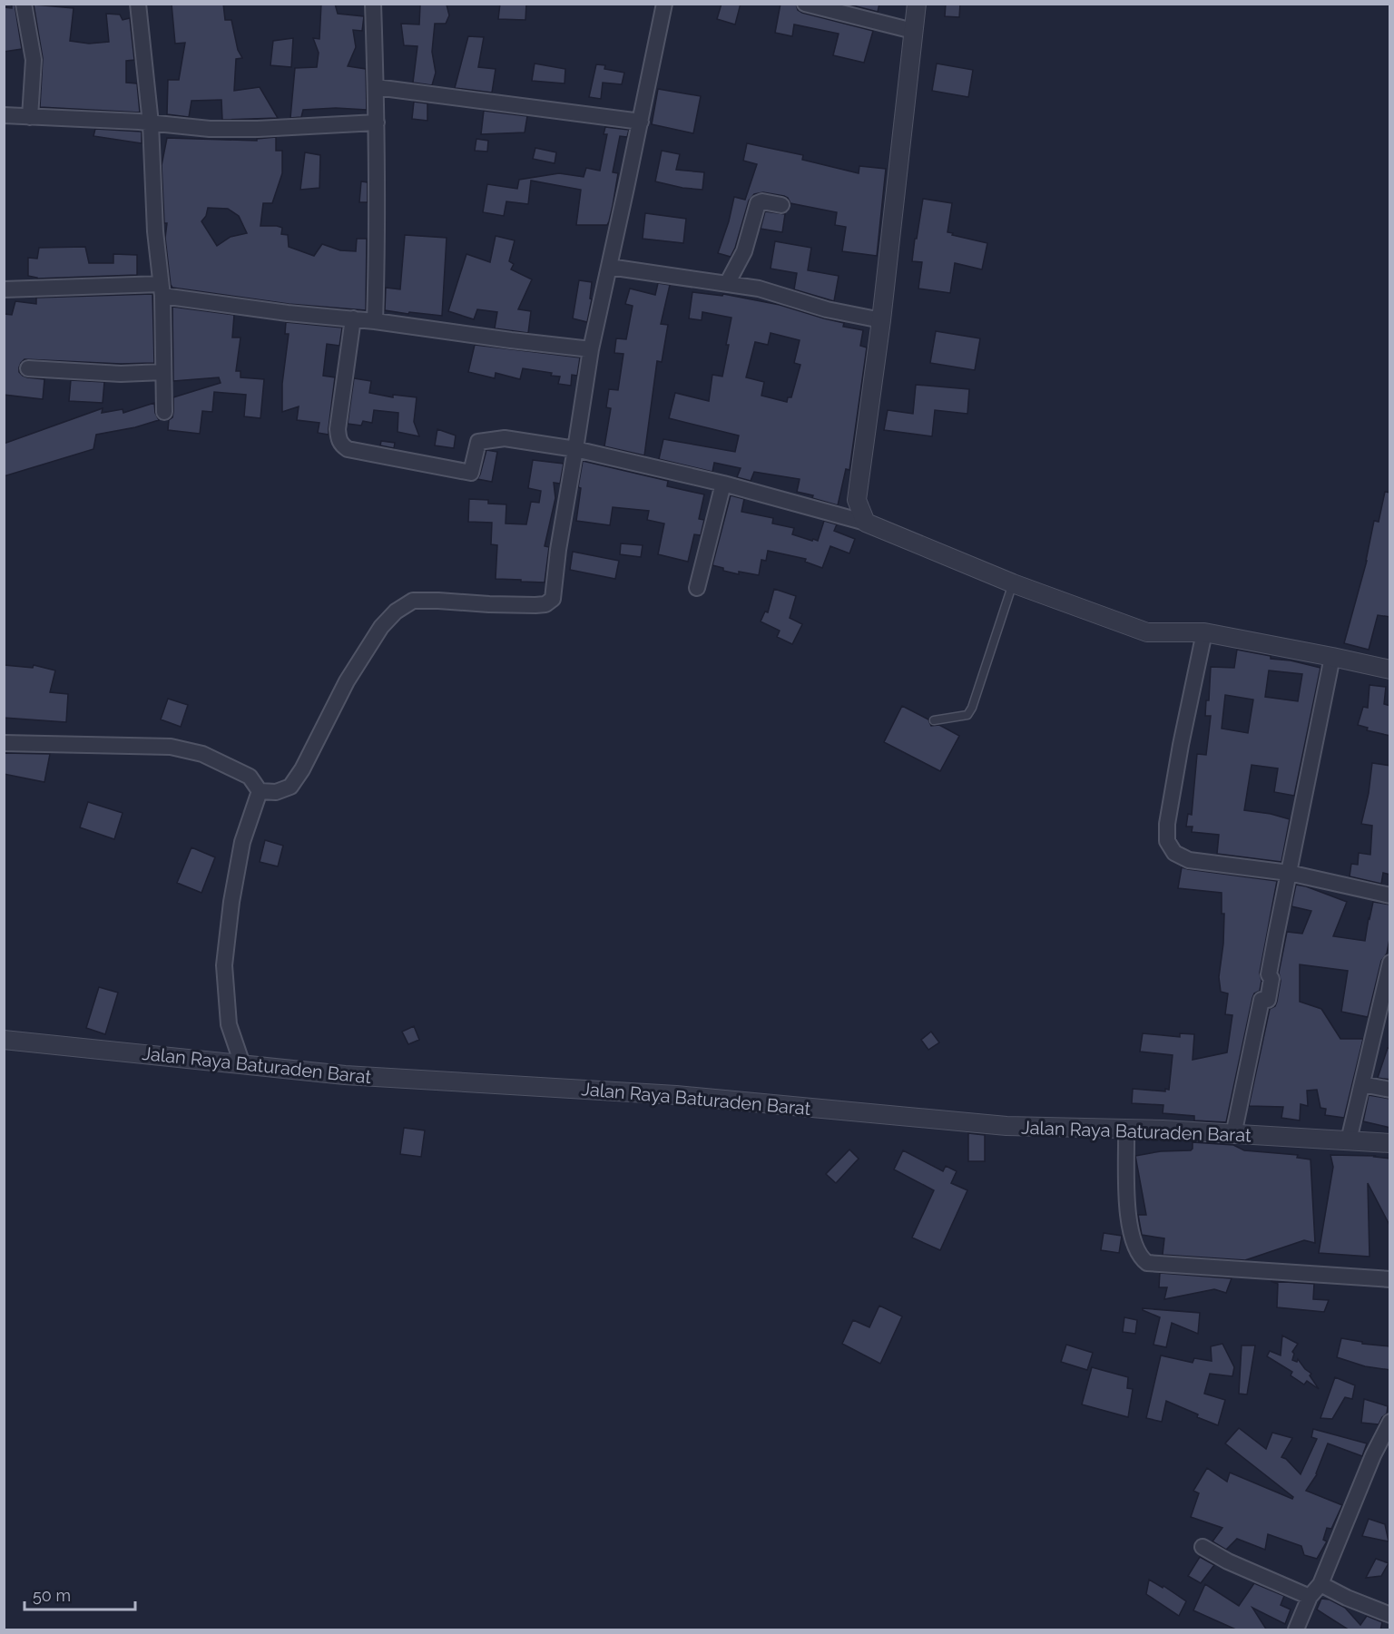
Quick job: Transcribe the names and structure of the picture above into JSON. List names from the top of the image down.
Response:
{
  "streets": {
    "street": ["Jalan Raya Baturaden Barat"]
  },
  "scale_bar": "50 m"
}
